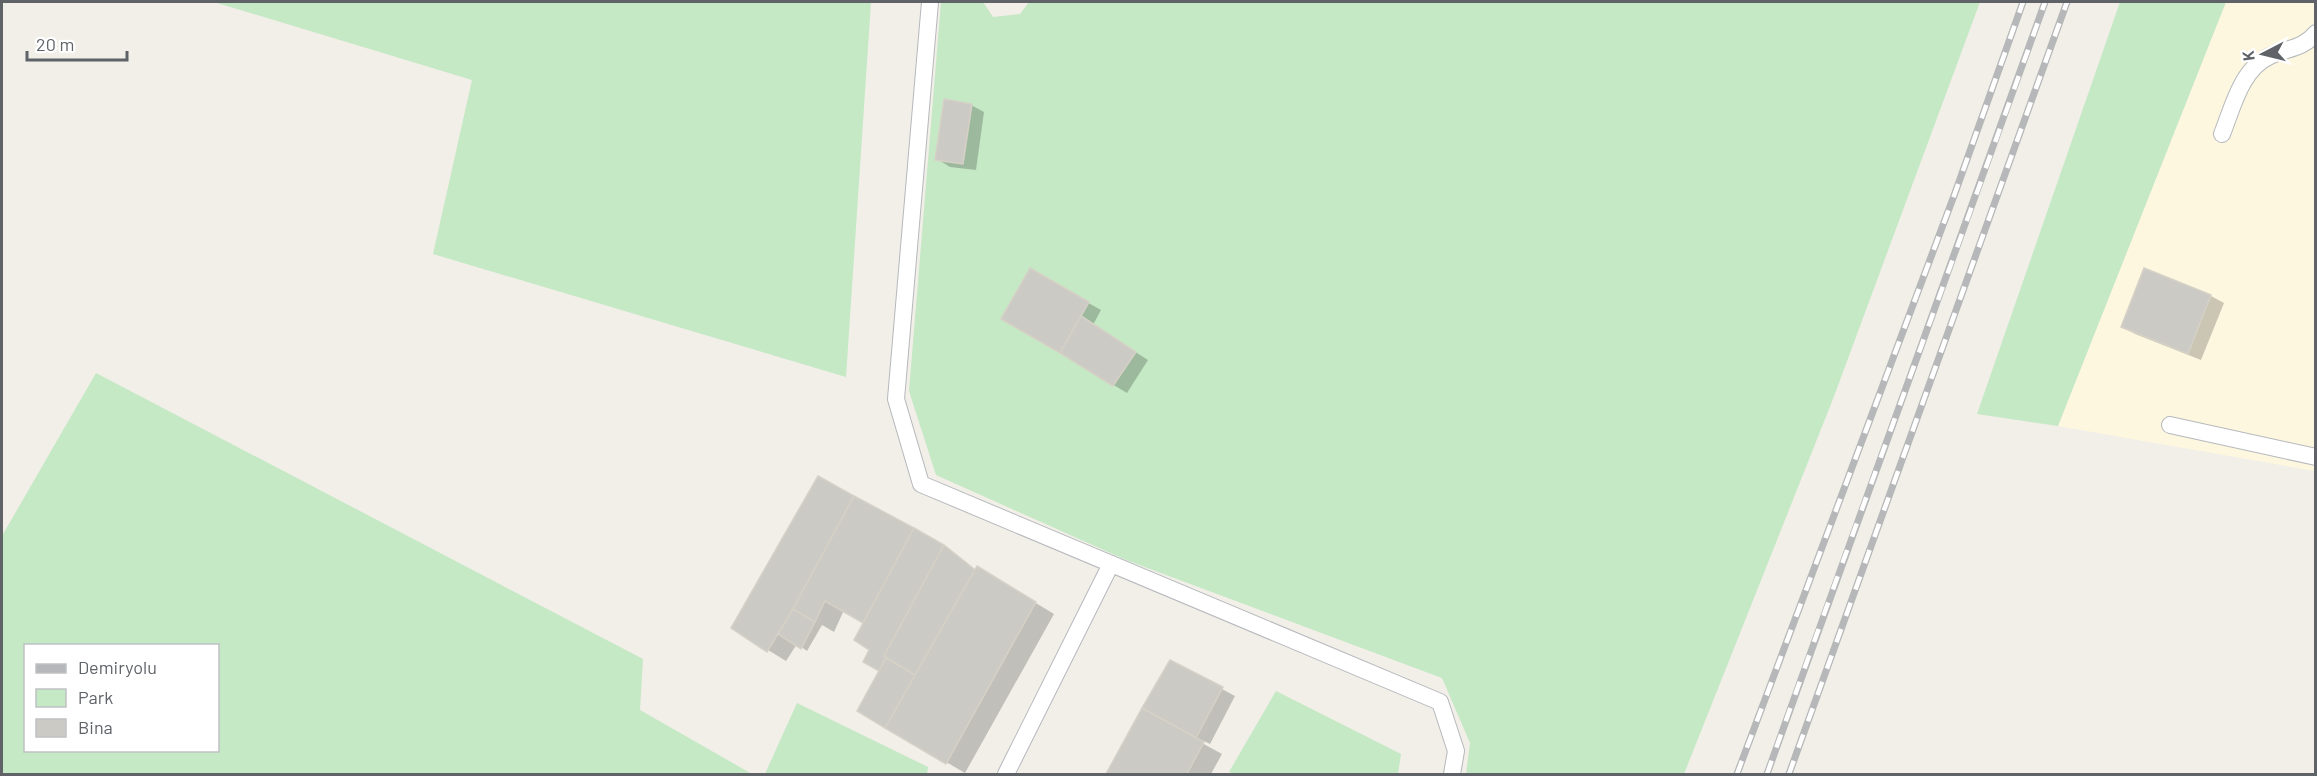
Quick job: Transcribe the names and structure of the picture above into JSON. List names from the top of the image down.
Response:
{
  "legend": ["Demiryolu", "Park", "Bina"],
  "scale_bar": "20 m",
  "north": "left"
}
